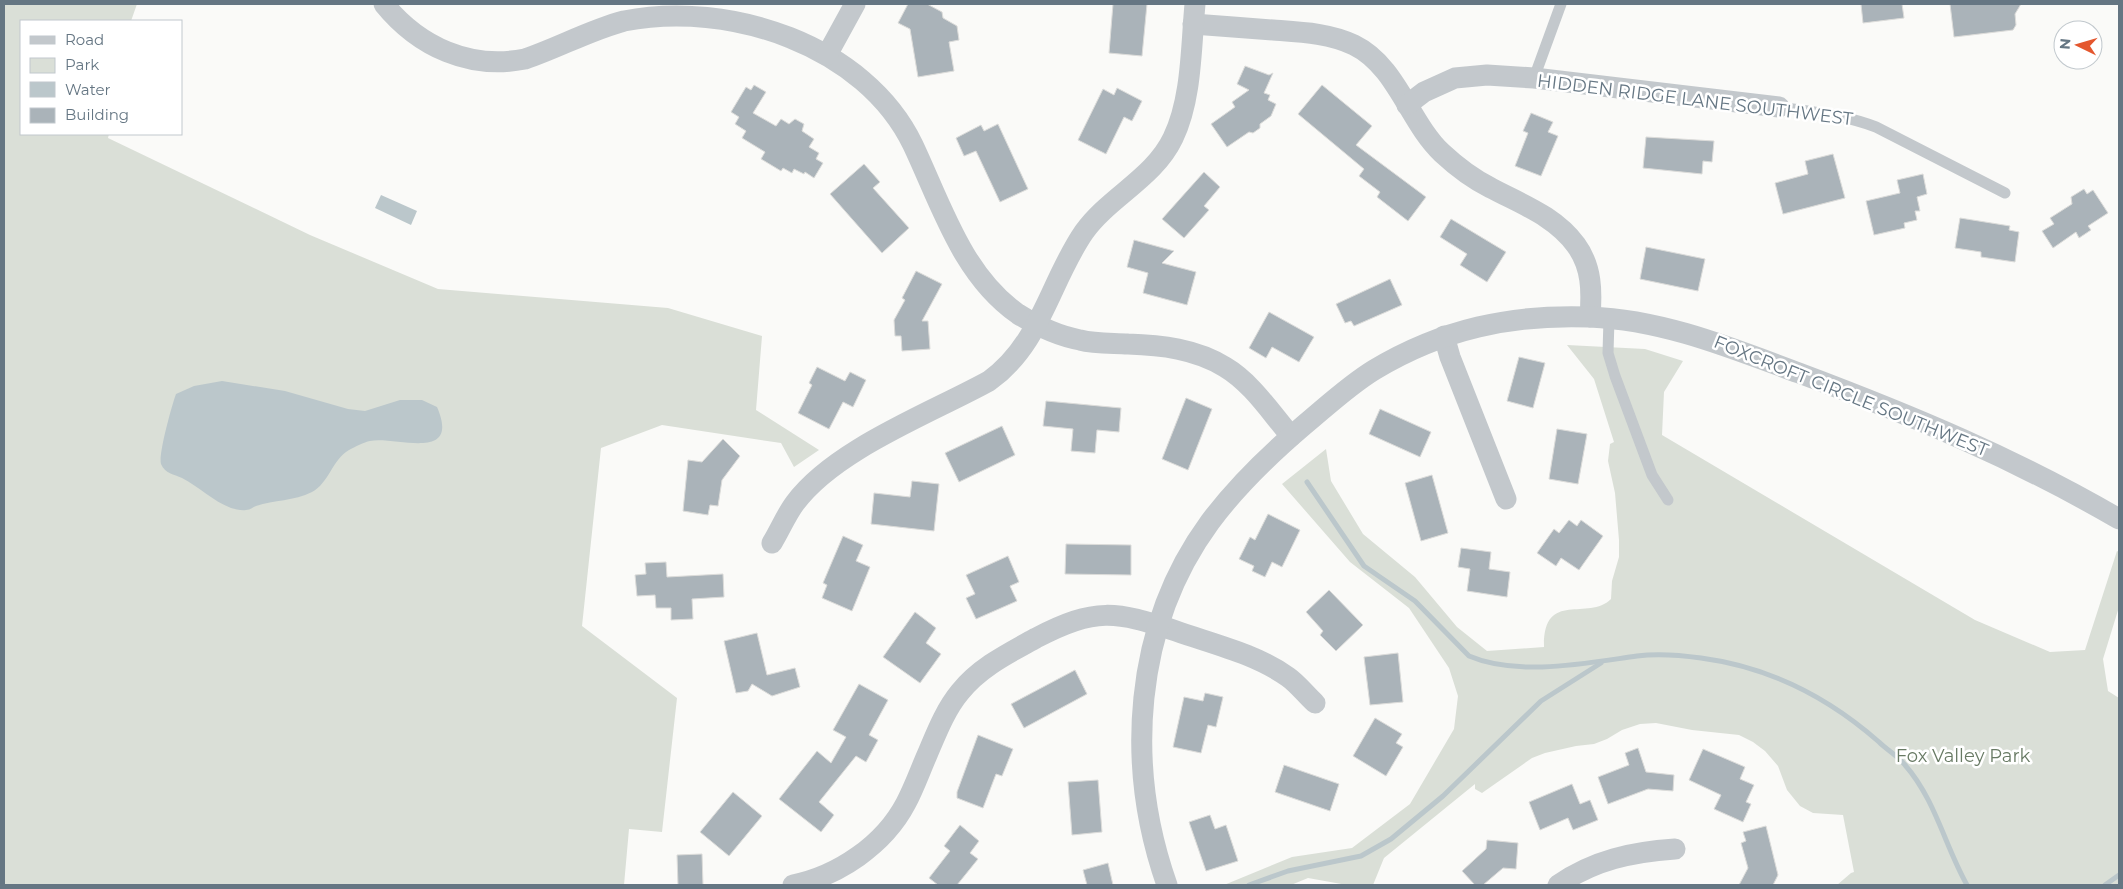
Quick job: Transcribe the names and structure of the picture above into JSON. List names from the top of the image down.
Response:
{
  "streets": {
    "street": ["HIDDEN RIDGE LANE SOUTHWEST", "FOXCROFT CIRCLE SOUTHWEST"]
  },
  "parks": ["Fox Valley Park"],
  "legend": [
    "Road",
    "Park",
    "Water",
    "Building"
  ],
  "north": "left"
}
